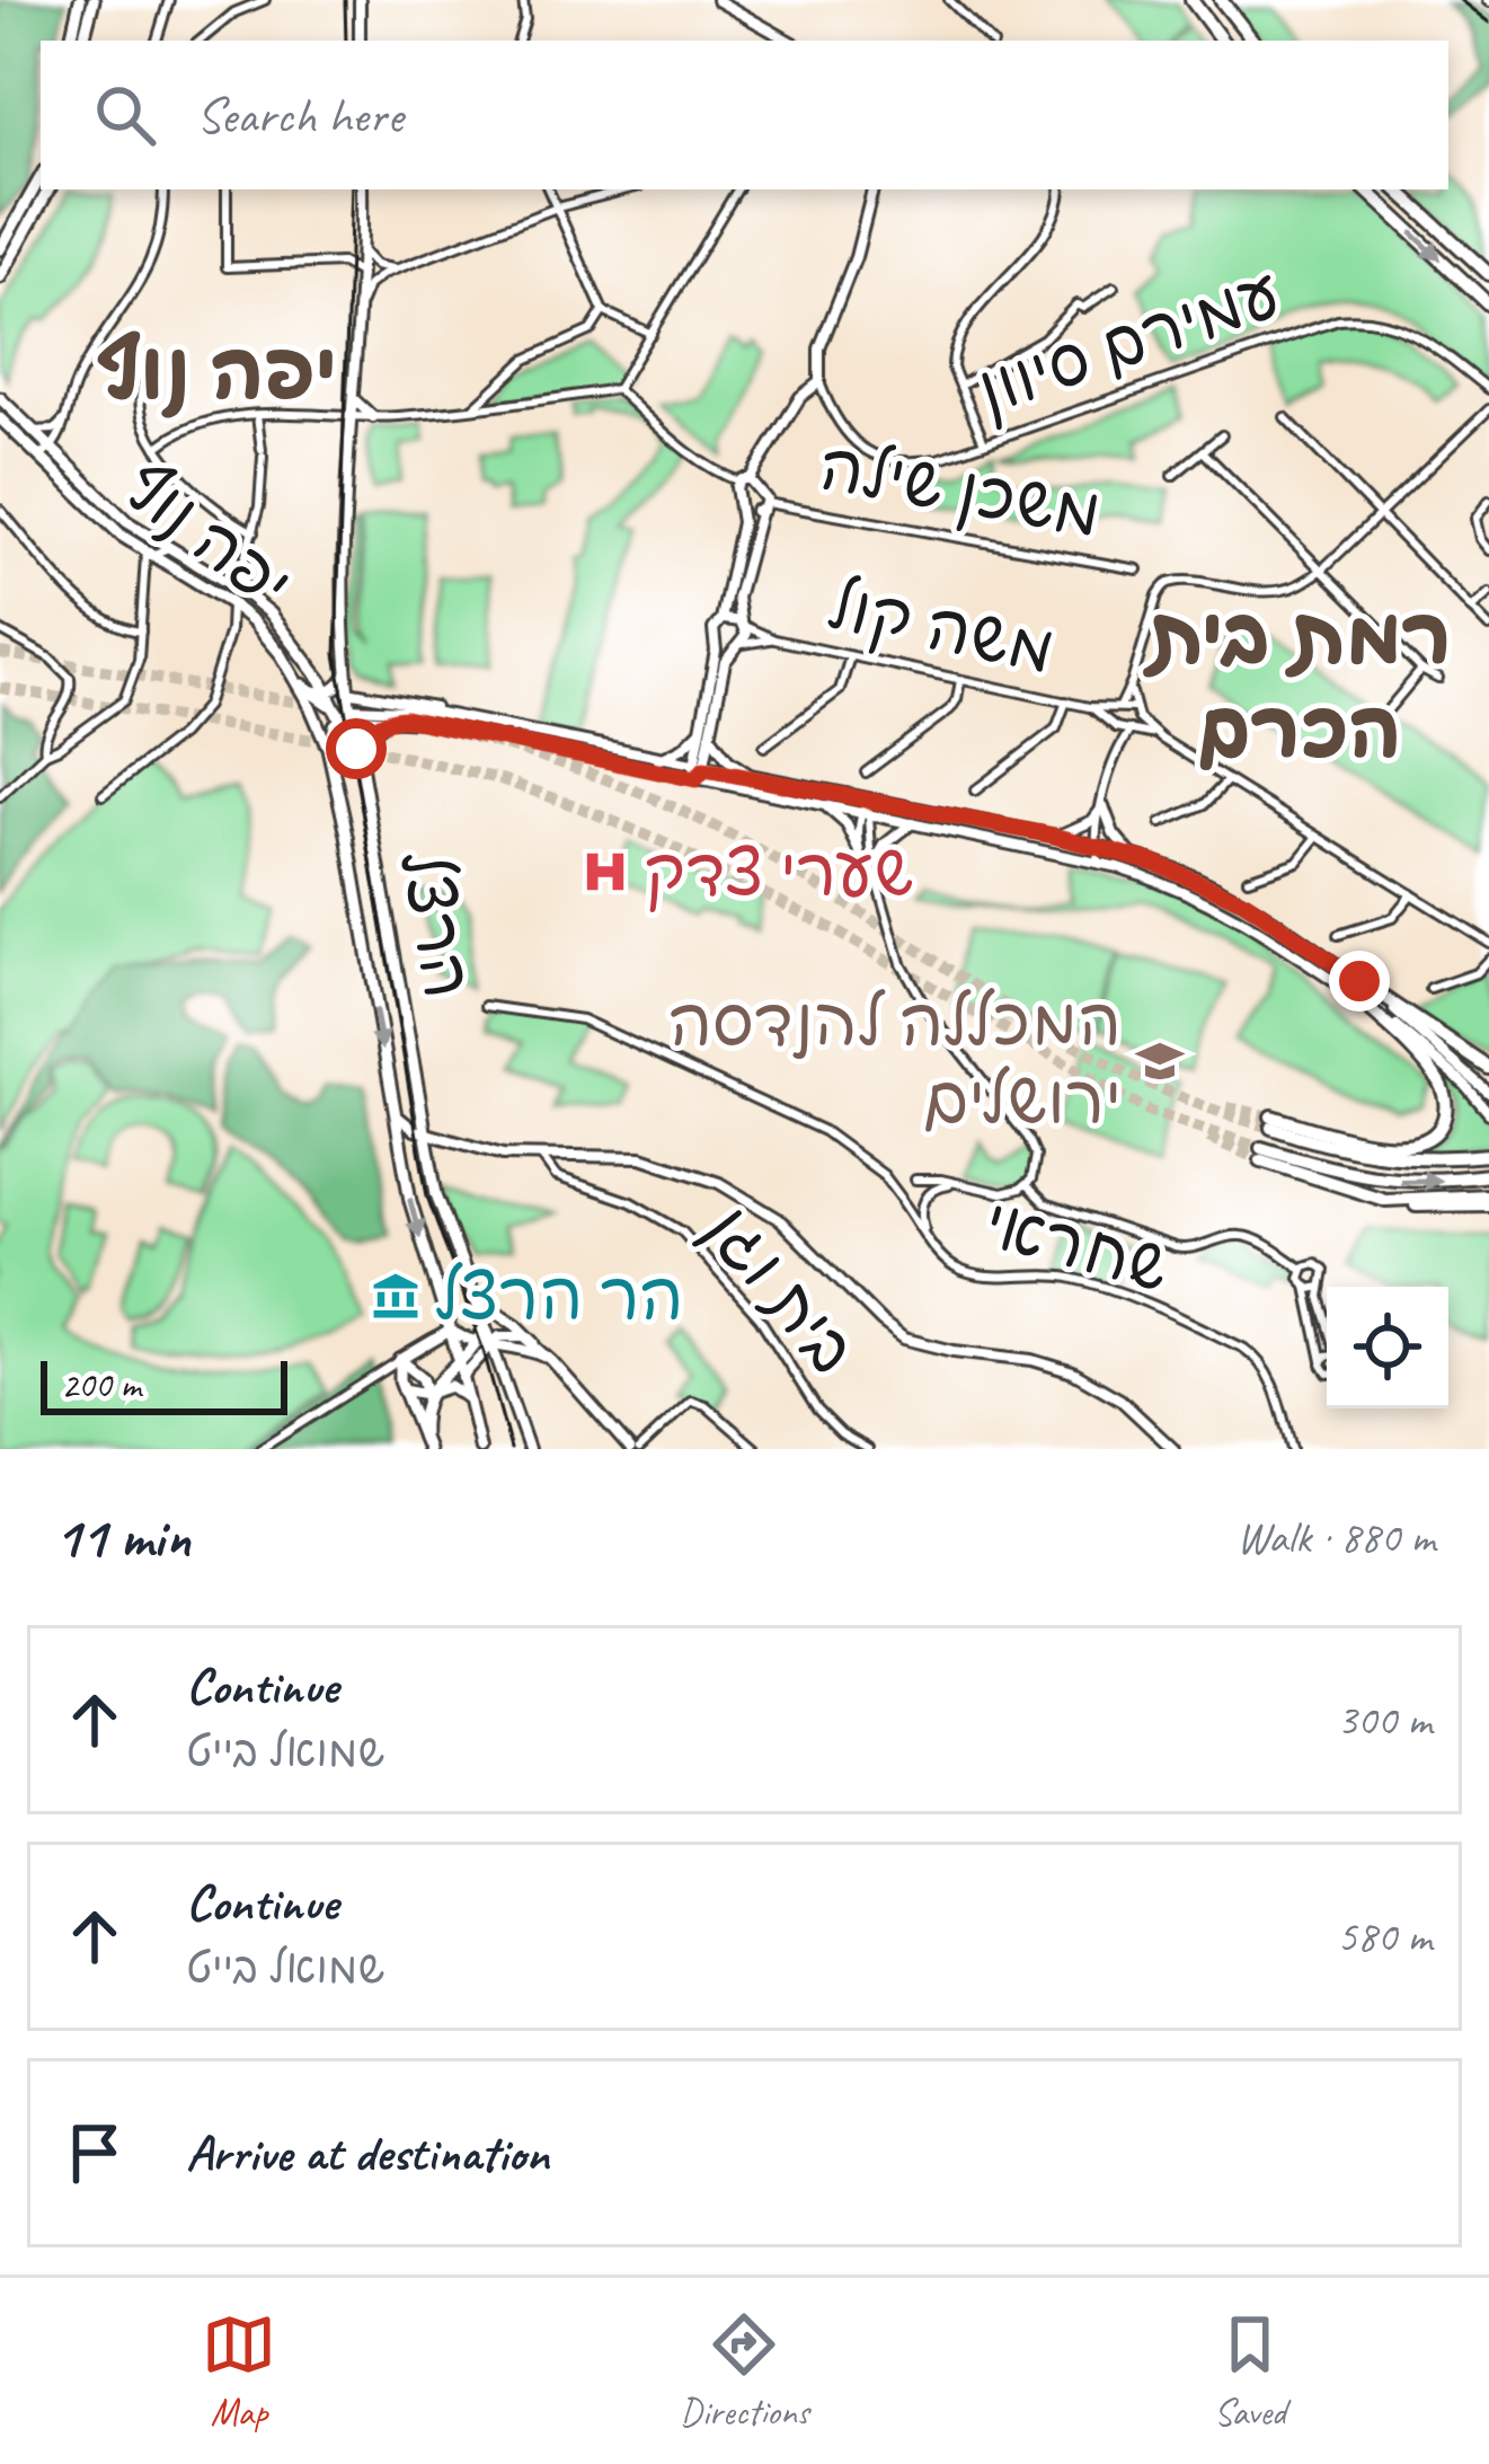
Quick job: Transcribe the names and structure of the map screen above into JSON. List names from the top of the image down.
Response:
{
  "streets": {
    "main road": ["יפה נוף", "הרצל"],
    "street": [
      "עמירם סיוון",
      "משכן שילה",
      "משה קול",
      "שחראי",
      "בית וגן"
    ]
  },
  "crossings": [
    ["יפה נוף", "הרצל"],
    ["הרצל", "בית וגן"]
  ],
  "districts": ["יפה נוף", "רמת בית הכרם"],
  "places": {
    "hospital": ["שערי צדק"],
    "school or university": ["המכללה להנדסה ירושלים"],
    "museum": ["הר הרצל"]
  },
  "scale_bar": "200 m",
  "page": {
    "search": "Search here",
    "scale": "200 m",
    "heading": ["11 min", "Walk · 880 m"],
    "list": [
      ["Continue", "שמואל בייט", "300 m"],
      ["Continue", "שמואל בייט", "580 m"],
      "Arrive at destination"
    ],
    "nav": ["Map", "Directions", "Saved"]
  }
}
